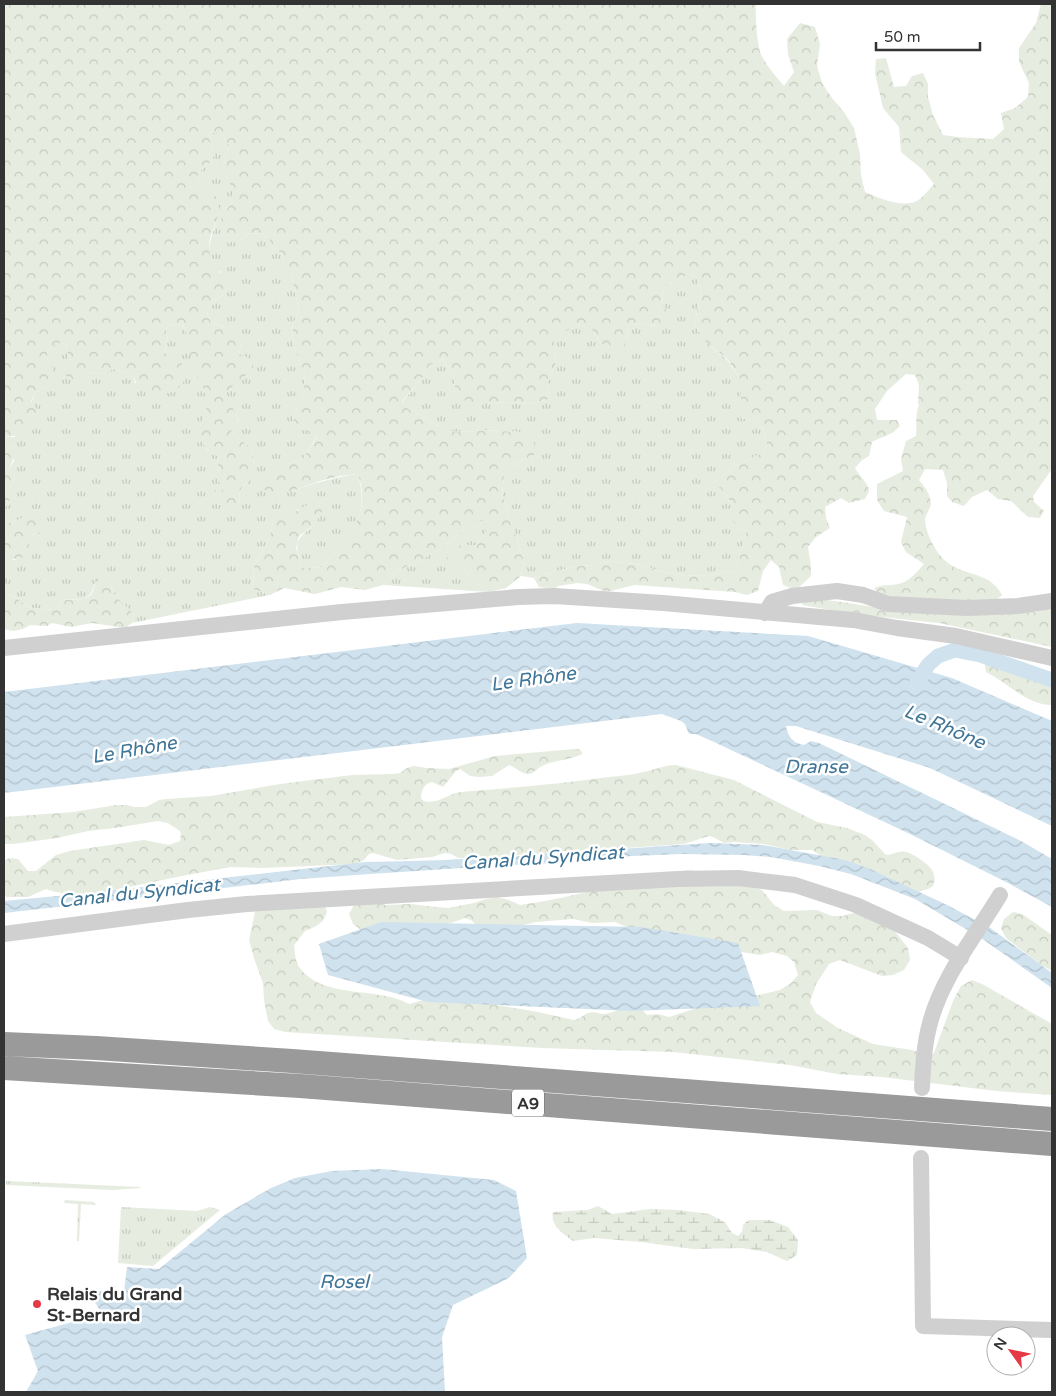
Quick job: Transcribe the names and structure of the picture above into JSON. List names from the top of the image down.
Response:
{
  "streets": {
    "highway": ["A9"]
  },
  "water": [
    "Le Rhône",
    "Dranse",
    "Canal du Syndicat",
    "Rosel"
  ],
  "places": ["Relais du Grand St-Bernard"],
  "scale_bar": "50 m",
  "north": "top left"
}
